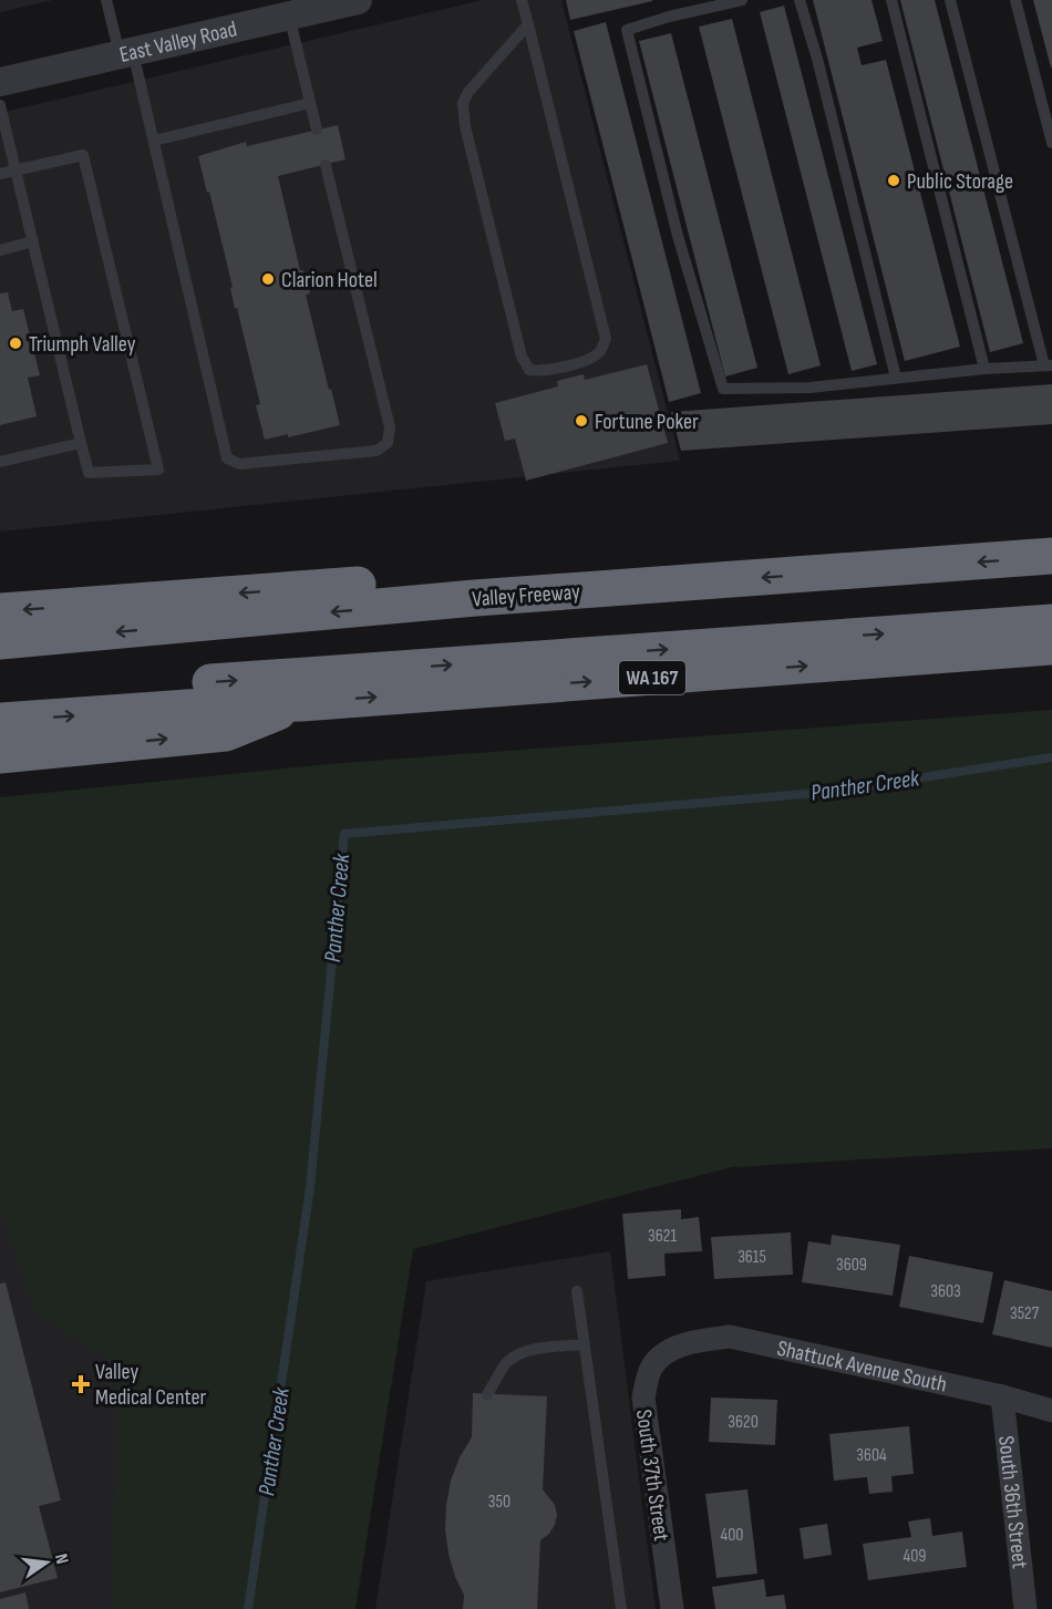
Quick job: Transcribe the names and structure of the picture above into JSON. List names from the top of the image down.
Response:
{
  "streets": {
    "highway": ["Valley Freeway", "WA 167"],
    "street": [
      "East Valley Road",
      "Shattuck Avenue South",
      "South 37th Street",
      "South 36th Street"
    ]
  },
  "crossings": [
    ["Shattuck Avenue South", "South 37th Street"],
    ["Shattuck Avenue South", "South 36th Street"]
  ],
  "water": ["Panther Creek"],
  "places": {
    "other": [
      "Public Storage",
      "Clarion Hotel",
      "Triumph Valley",
      "Fortune Poker"
    ],
    "health": ["Valley Medical Center"]
  },
  "house_numbers": [
    "3621",
    "3615",
    "3609",
    "3603",
    "3527",
    "3620",
    "3604",
    "350",
    "400",
    "409"
  ],
  "north": "right"
}
